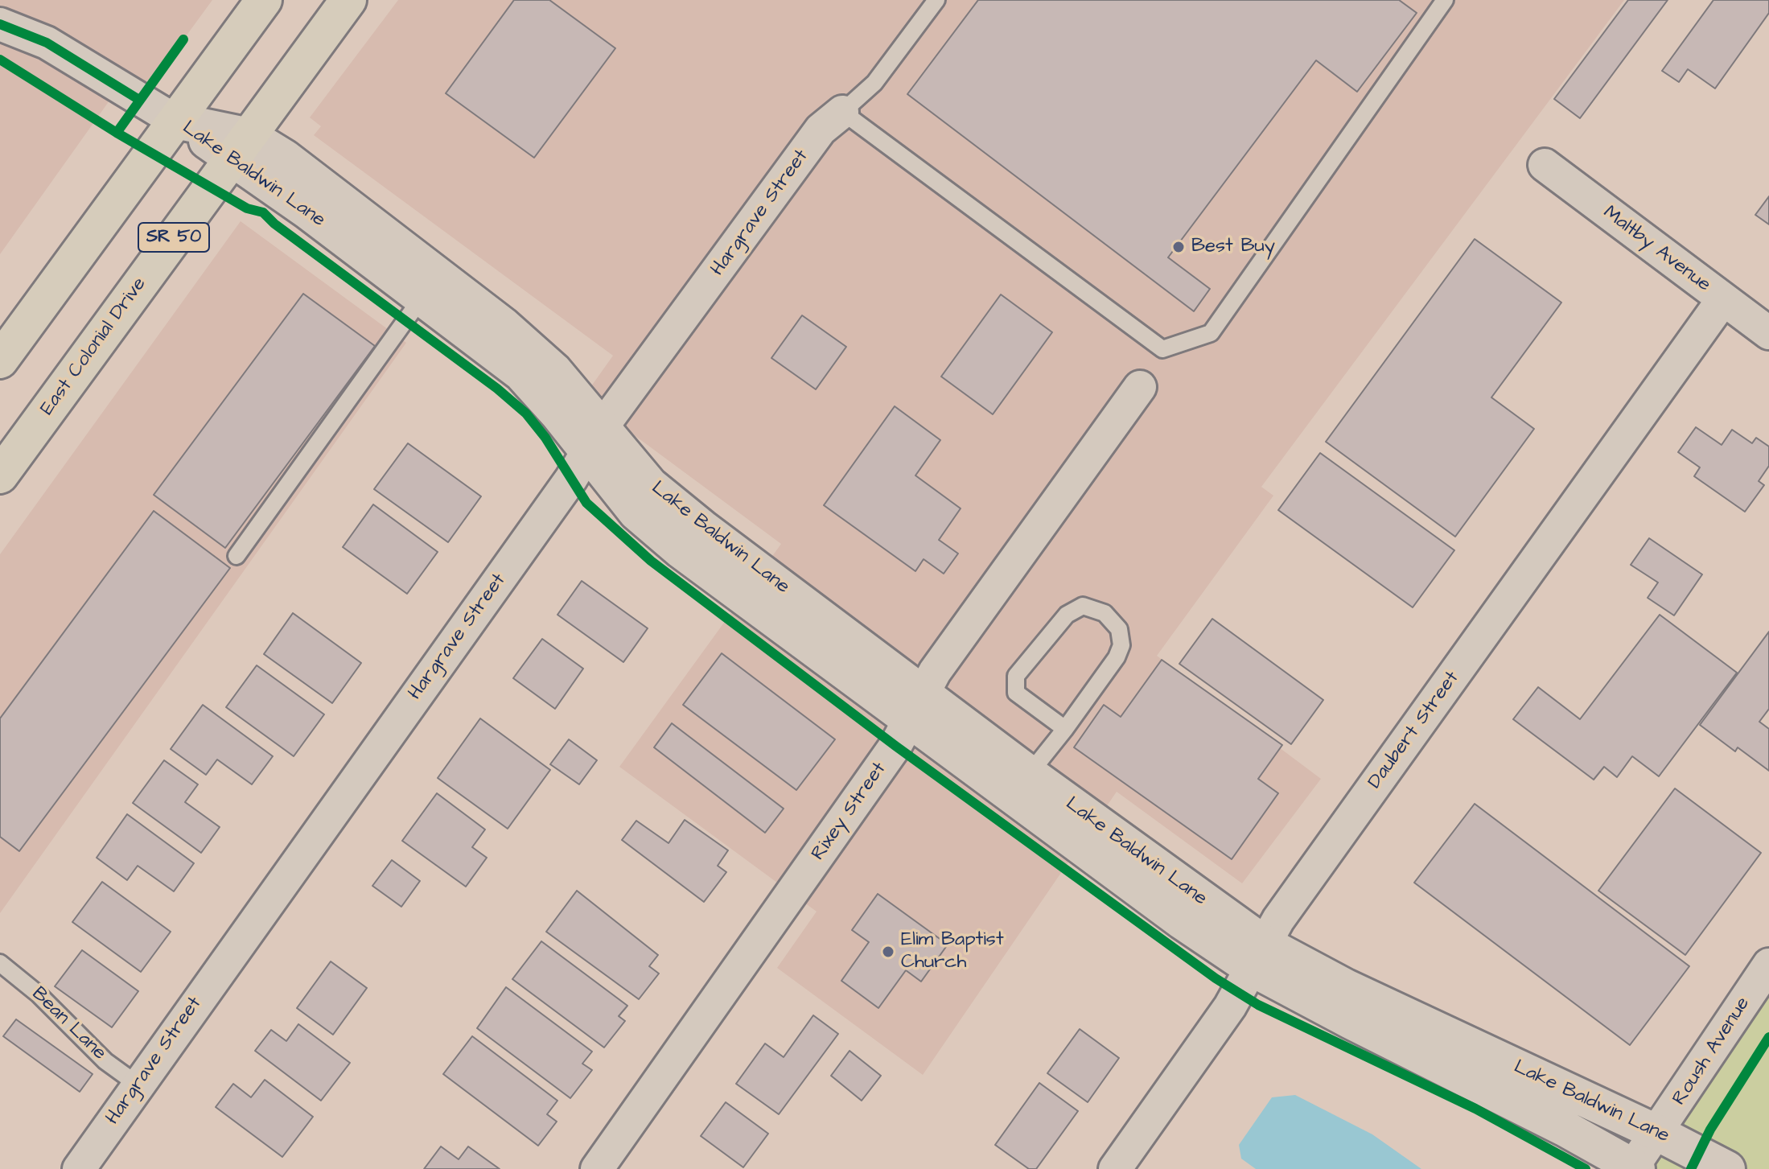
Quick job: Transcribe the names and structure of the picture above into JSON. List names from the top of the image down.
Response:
{
  "streets": {
    "highway": ["SR 50", "East Colonial Drive"],
    "street": [
      "Lake Baldwin Lane",
      "Hargrave Street",
      "Maltby Avenue",
      "Daubert Street",
      "Rixey Street",
      "Roush Avenue"
    ],
    "lane": ["Bean Lane"]
  },
  "crossings": [
    ["Lake Baldwin Lane", "Hargrave Street"],
    ["Lake Baldwin Lane", "East Colonial Drive"],
    ["Lake Baldwin Lane", "Daubert Street"],
    ["Lake Baldwin Lane", "Rixey Street"],
    ["Lake Baldwin Lane", "Roush Avenue"],
    ["Hargrave Street", "Bean Lane"],
    ["Maltby Avenue", "Daubert Street"]
  ],
  "places": ["Best Buy", "Elim Baptist Church"]
}
